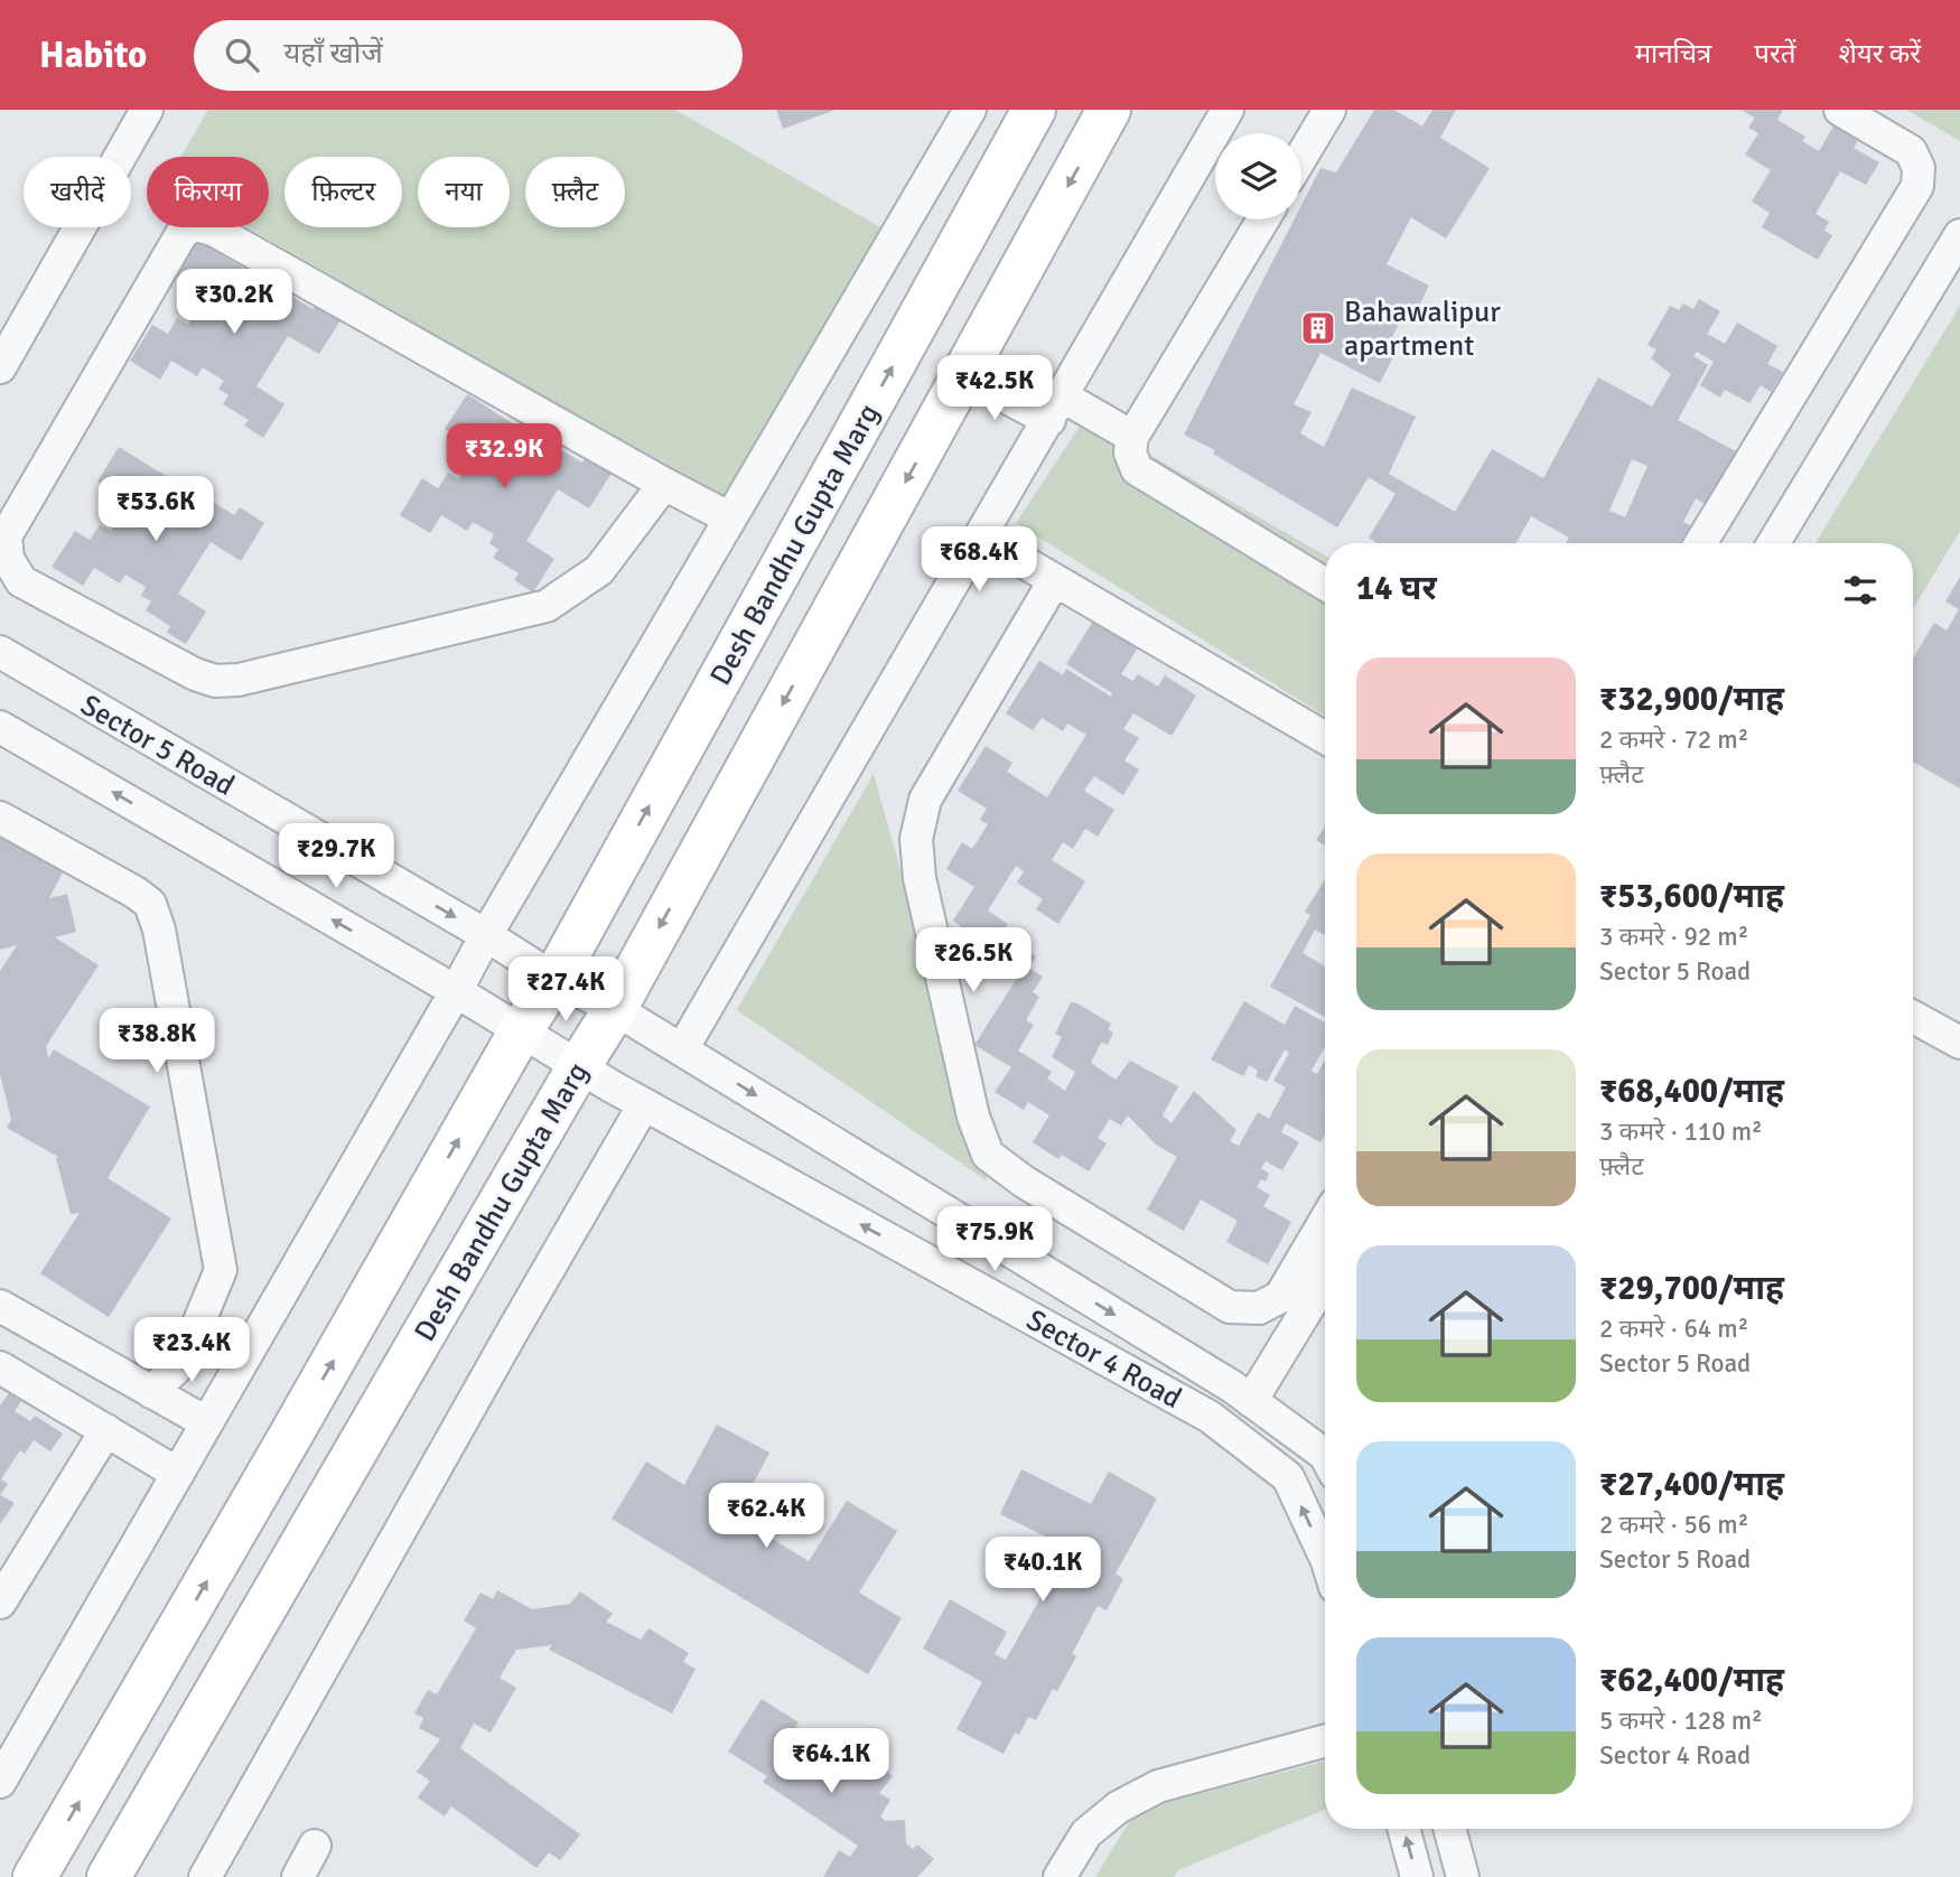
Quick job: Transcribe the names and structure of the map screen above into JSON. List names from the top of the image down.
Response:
{
  "streets": {
    "street": ["Desh Bandhu Gupta Marg", "Sector 5 Road", "Sector 4 Road"]
  },
  "crossings": [
    ["Desh Bandhu Gupta Marg", "Sector 5 Road"],
    ["Sector 5 Road", "Sector 4 Road"]
  ],
  "places": {
    "building": ["Bahawalipur apartment"]
  },
  "page": {
    "header": "Habito",
    "search": "यहाँ खोजें",
    "nav": ["मानचित्र", "परतें", "शेयर करें"],
    "chip": [
      "खरीदें",
      "किराया",
      "फ़िल्टर",
      "नया",
      "फ़्लैट"
    ],
    "price": [
      "₹30.2K",
      "₹42.5K",
      "₹32.9K",
      "₹53.6K",
      "₹68.4K",
      "₹29.7K",
      "₹26.5K",
      "₹27.4K",
      "₹38.8K",
      "₹75.9K",
      "₹23.4K",
      "₹62.4K",
      "₹40.1K",
      "₹64.1K"
    ],
    "heading": "14 घर",
    "list": [
      {
        "name": "₹32,900/माह",
        "note": "2 कमरे · 72 m² · फ़्लैट"
      },
      {
        "name": "₹53,600/माह",
        "note": "3 कमरे · 92 m² · Sector 5 Road"
      },
      {
        "name": "₹68,400/माह",
        "note": "3 कमरे · 110 m² · फ़्लैट"
      },
      {
        "name": "₹29,700/माह",
        "note": "2 कमरे · 64 m² · Sector 5 Road"
      },
      {
        "name": "₹27,400/माह",
        "note": "2 कमरे · 56 m² · Sector 5 Road"
      },
      {
        "name": "₹62,400/माह",
        "note": "5 कमरे · 128 m² · Sector 4 Road"
      }
    ]
  }
}
